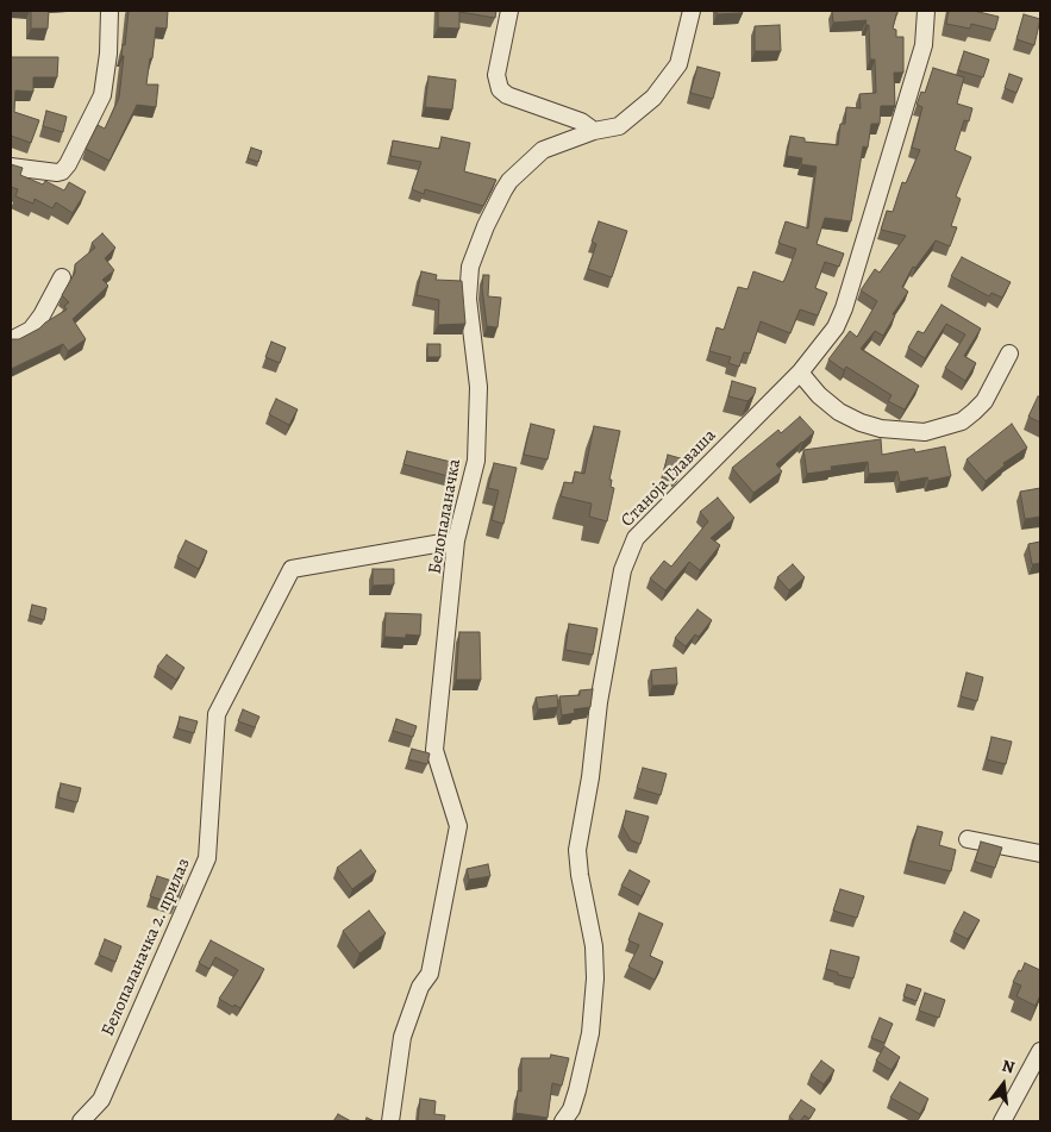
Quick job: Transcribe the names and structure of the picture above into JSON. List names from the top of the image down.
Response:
{
  "streets": {
    "street": ["Станоја Главаша", "Белопаланачка", "Белопаланачка 2. прилаз"]
  },
  "crossings": [
    ["Белопаланачка", "Белопаланачка 2. прилаз"]
  ],
  "north": "top"
}
